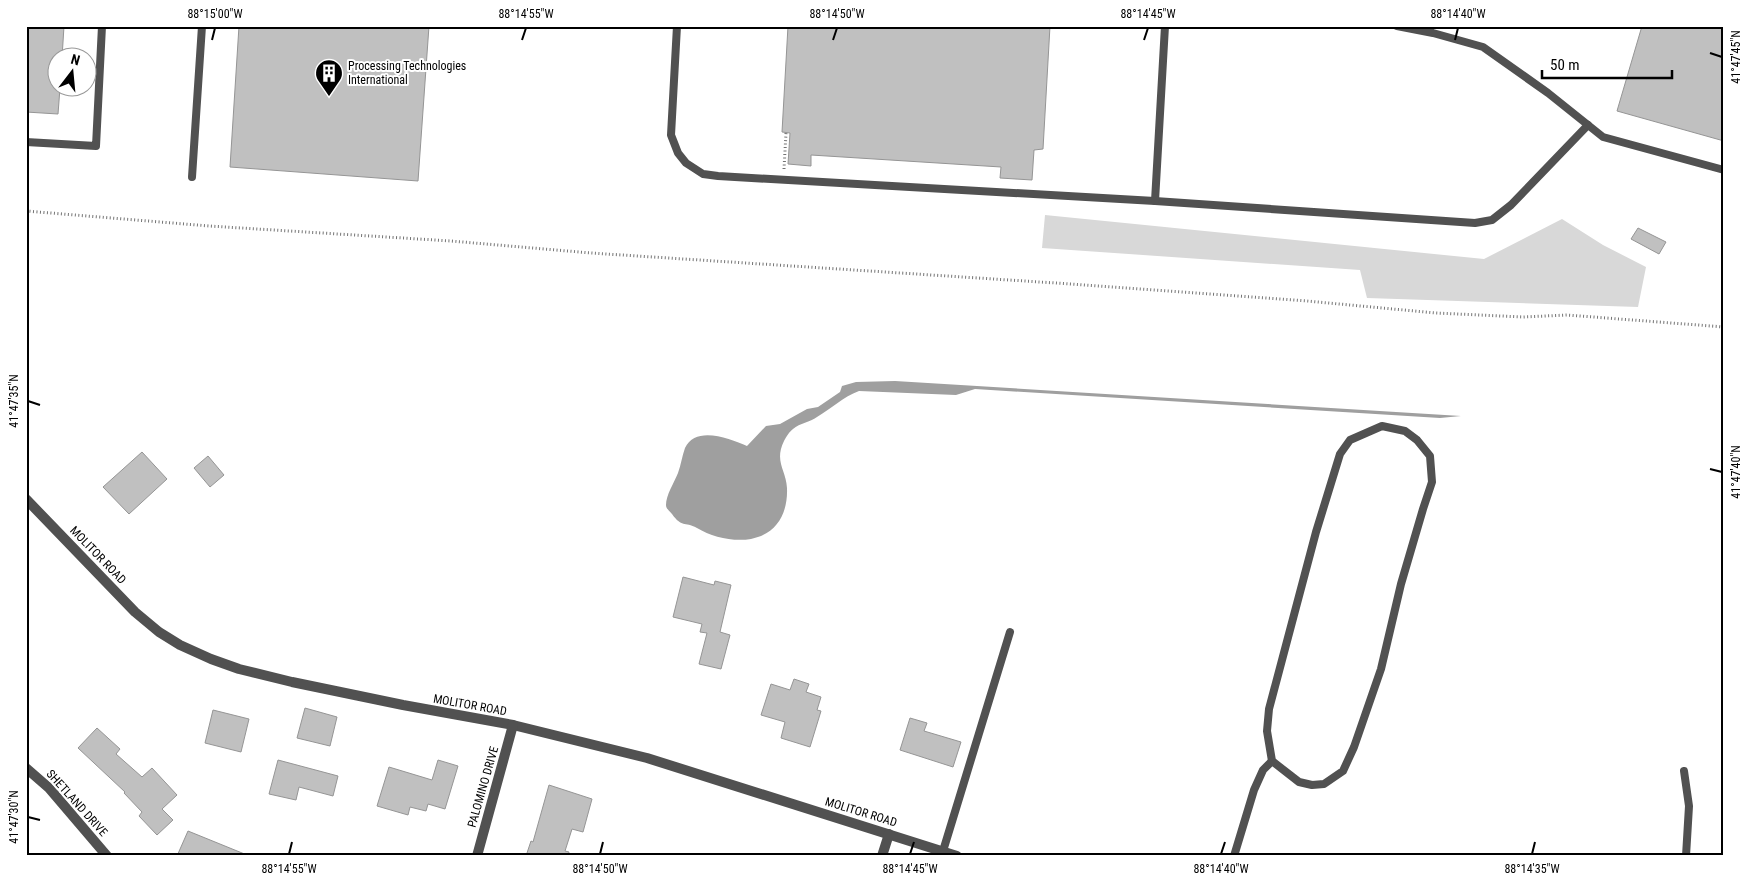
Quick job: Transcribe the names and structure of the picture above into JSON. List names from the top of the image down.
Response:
{
  "streets": {
    "street": ["MOLITOR ROAD", "PALOMINO DRIVE", "SHETLAND DRIVE"]
  },
  "crossings": [
    ["MOLITOR ROAD", "PALOMINO DRIVE"]
  ],
  "places": {
    "building": ["Processing Technologies International"]
  },
  "scale_bar": "50 m",
  "north": "top",
  "coordinates": [
    "88°15'00\"W",
    "88°14'55\"W",
    "88°14'50\"W",
    "88°14'45\"W",
    "88°14'40\"W",
    "41°47'45\"N",
    "41°47'35\"N",
    "41°47'40\"N",
    "41°47'30\"N",
    "88°14'35\"W"
  ]
}
